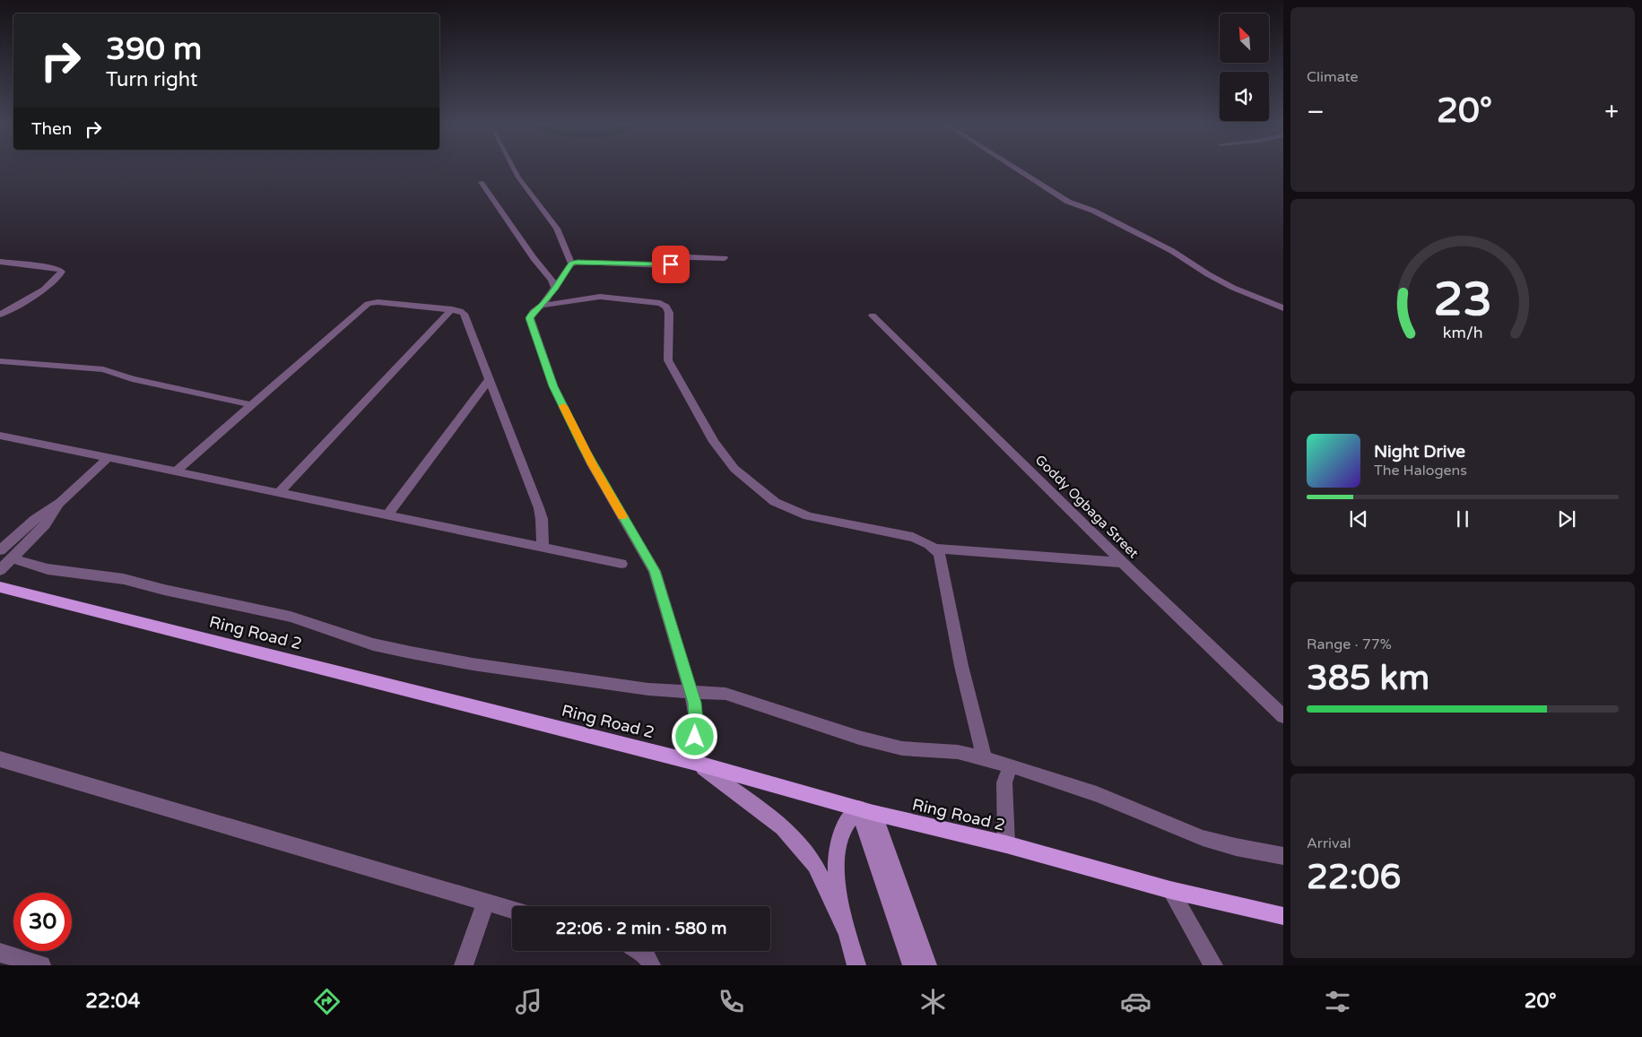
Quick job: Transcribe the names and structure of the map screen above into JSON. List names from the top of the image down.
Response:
{
  "streets": {
    "main road": ["Ring Road 2"],
    "street": ["Goddy Ogbaga Street"]
  },
  "north": "top left",
  "page": {
    "tile": [
      "Climate",
      ["Range · 77%", "385 km"],
      ["Arrival", "22:06"]
    ],
    "turn": ["390 m", "Turn right"],
    "heat": ["−", "20°", "+"],
    "then": "Then",
    "song": ["Night Drive", "The Halogens"],
    "limit": "30",
    "trip": "22:06 · 2 min · 580 m",
    "tabs": ["22:04", "20°"],
    "gauge": ["23", "km/h"]
  }
}
